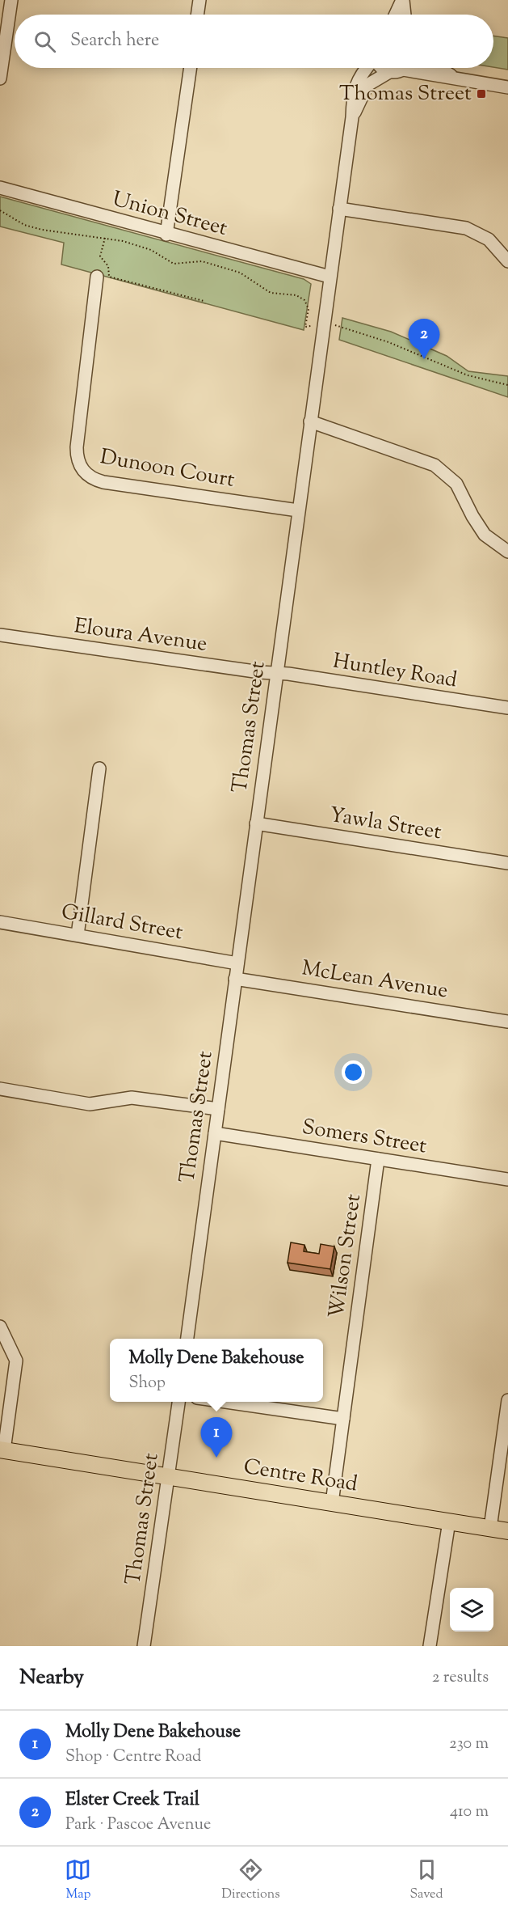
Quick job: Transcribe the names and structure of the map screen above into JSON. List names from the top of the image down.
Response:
{
  "streets": {
    "main road": ["Centre Road"],
    "street": [
      "Union Street",
      "Dunoon Court",
      "Eloura Avenue",
      "Huntley Road",
      "Thomas Street",
      "Yawla Street",
      "Gillard Street",
      "McLean Avenue",
      "Somers Street",
      "Wilson Street"
    ]
  },
  "crossings": [
    ["Union Street", "Thomas Street"],
    ["Dunoon Court", "Thomas Street"],
    ["Eloura Avenue", "Huntley Road"],
    ["Eloura Avenue", "Thomas Street"],
    ["Huntley Road", "Thomas Street"],
    ["Thomas Street", "Yawla Street"],
    ["Thomas Street", "Gillard Street"],
    ["Thomas Street", "McLean Avenue"],
    ["Thomas Street", "Somers Street"],
    ["Thomas Street", "Centre Road"],
    ["Somers Street", "Wilson Street"],
    ["Wilson Street", "Centre Road"]
  ],
  "places": {
    "transit": ["Thomas Street"]
  },
  "page": {
    "search": "Search here",
    "pins": ["2", "1"],
    "popup": ["Molly Dene Bakehouse", "Shop"],
    "heading": ["Nearby", "2 results"],
    "list": [
      {
        "mark": "1",
        "name": "Molly Dene Bakehouse",
        "note": "Shop · Centre Road",
        "value": "230 m"
      },
      {
        "mark": "2",
        "name": "Elster Creek Trail",
        "note": "Park · Pascoe Avenue",
        "value": "410 m"
      }
    ],
    "nav": ["Map", "Directions", "Saved"]
  }
}
